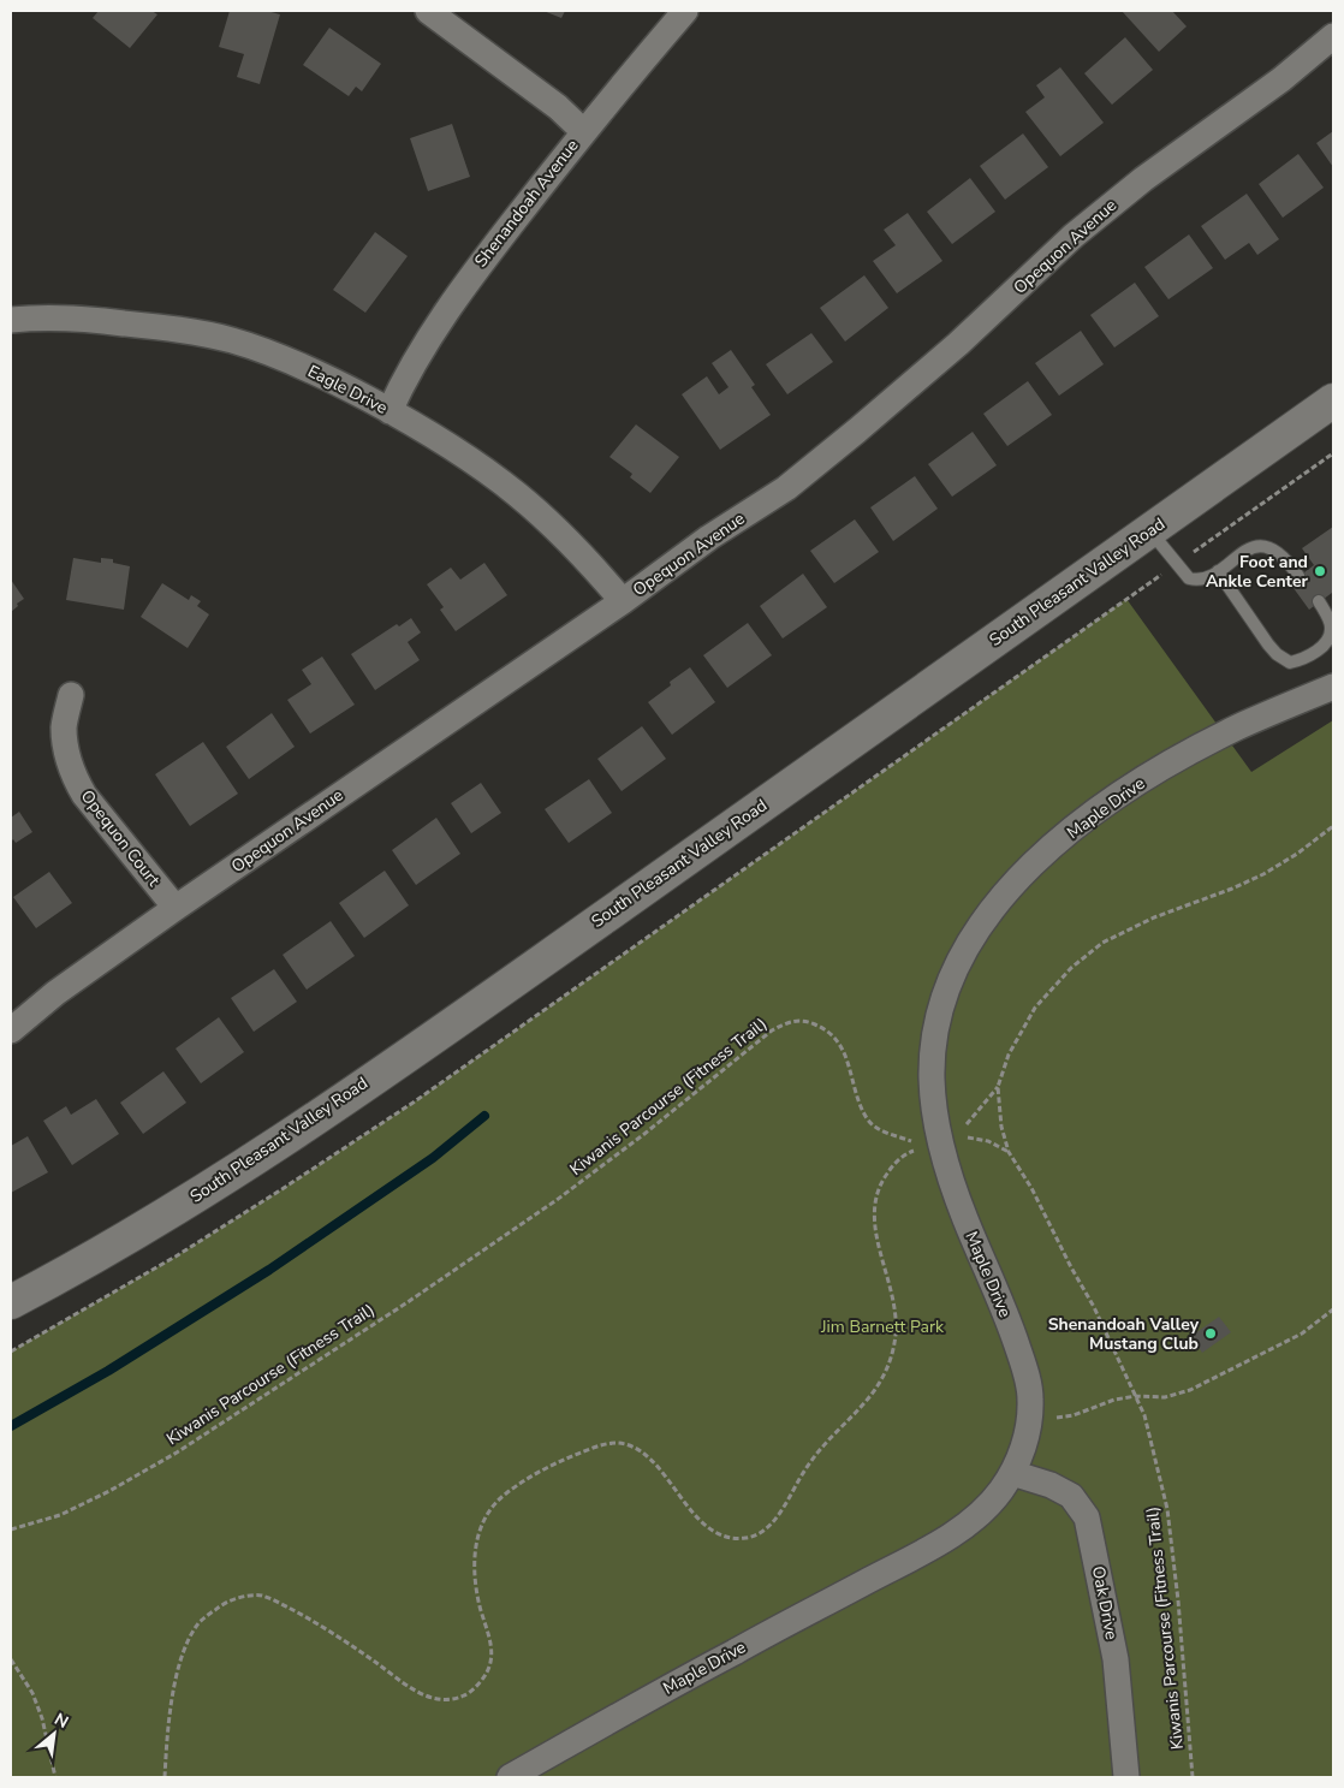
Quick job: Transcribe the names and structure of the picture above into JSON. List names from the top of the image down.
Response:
{
  "streets": {
    "main road": ["South Pleasant Valley Road"],
    "street": [
      "Shenandoah Avenue",
      "Opequon Avenue",
      "Eagle Drive",
      "Maple Drive",
      "Opequon Court",
      "Oak Drive"
    ],
    "path": ["Kiwanis Parcourse (Fitness Trail)"]
  },
  "crossings": [
    ["Shenandoah Avenue", "Eagle Drive"],
    ["Opequon Avenue", "Eagle Drive"],
    ["Opequon Avenue", "Opequon Court"],
    ["Maple Drive", "Oak Drive"]
  ],
  "parks": ["Jim Barnett Park"],
  "places": ["Foot and Ankle Center", "Shenandoah Valley Mustang Club"],
  "north": "top right"
}
